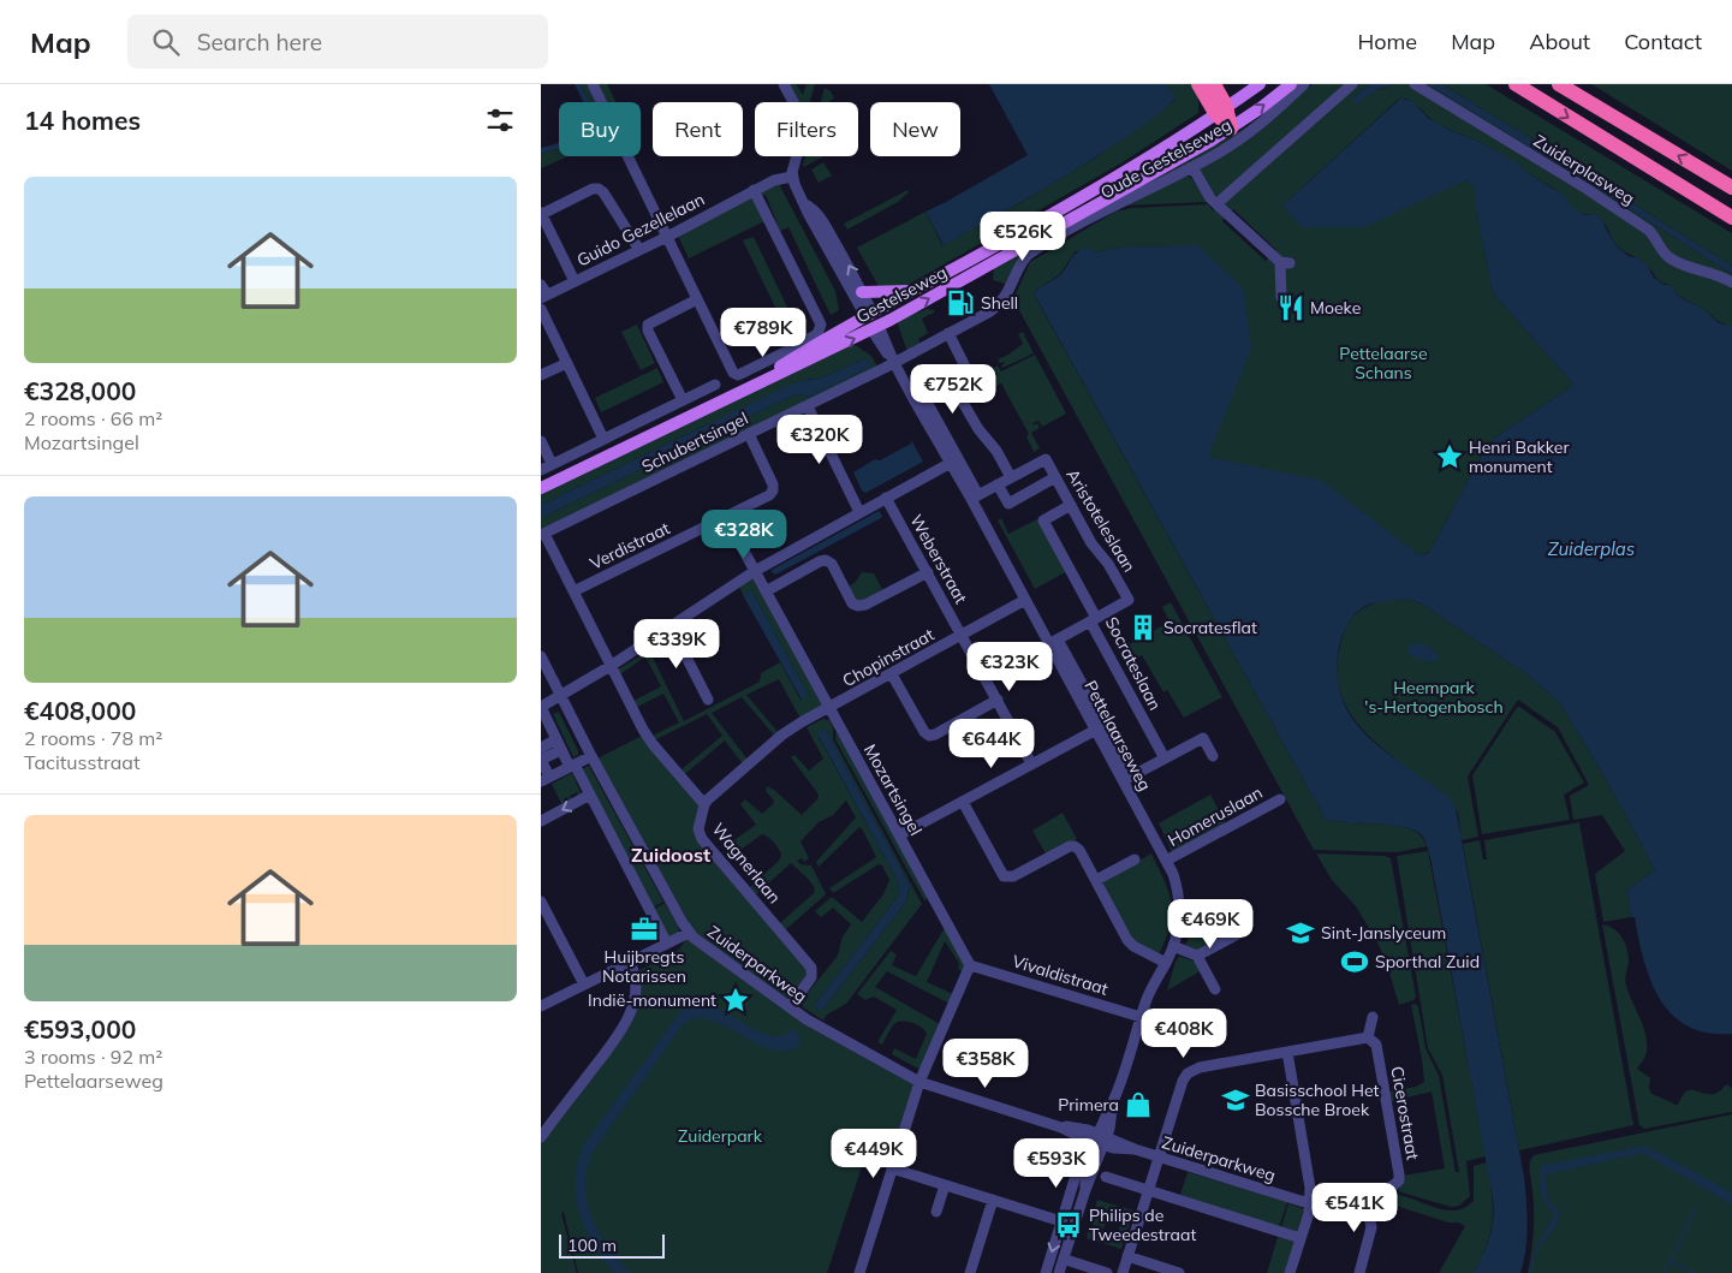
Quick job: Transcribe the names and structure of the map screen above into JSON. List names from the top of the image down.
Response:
{
  "streets": {
    "main road": ["Gestelseweg"],
    "street": [
      "Oude Gestelseweg",
      "Zuiderplasweg",
      "Guido Gezellelaan",
      "Schubertsingel",
      "Aristoteleslaan",
      "Verdistraat",
      "Weberstraat",
      "Chopinstraat",
      "Socrateslaan",
      "Pettelaarseweg",
      "Mozartsingel",
      "Homeruslaan",
      "Wagnerlaan",
      "Zuiderparkweg",
      "Vivaldistraat",
      "Cicerostraat"
    ]
  },
  "crossings": [
    ["Oude Gestelseweg", "Schubertsingel"],
    ["Gestelseweg", "Pettelaarseweg"],
    ["Schubertsingel", "Verdistraat"],
    ["Schubertsingel", "Pettelaarseweg"],
    ["Aristoteleslaan", "Socrateslaan"],
    ["Verdistraat", "Mozartsingel"],
    ["Weberstraat", "Chopinstraat"],
    ["Chopinstraat", "Pettelaarseweg"],
    ["Chopinstraat", "Mozartsingel"],
    ["Chopinstraat", "Wagnerlaan"],
    ["Pettelaarseweg", "Homeruslaan"],
    ["Pettelaarseweg", "Zuiderparkweg"],
    ["Pettelaarseweg", "Vivaldistraat"],
    ["Mozartsingel", "Wagnerlaan"],
    ["Mozartsingel", "Vivaldistraat"],
    ["Wagnerlaan", "Zuiderparkweg"],
    ["Zuiderparkweg", "Cicerostraat"]
  ],
  "districts": ["Zuidoost"],
  "water": ["Zuiderplas"],
  "parks": ["Pettelaarse Schans", "Heempark 's-Hertogenbosch", "Zuiderpark"],
  "places": {
    "fuel station": ["Shell"],
    "restaurant": ["Moeke"],
    "place": ["Henri Bakker monument", "Indië-monument"],
    "building": ["Socratesflat"],
    "office": ["Huijbregts Notarissen"],
    "school or university": ["Sint-Janslyceum", "Basisschool Het Bossche Broek"],
    "sports": ["Sporthal Zuid"],
    "shop": ["Primera"],
    "bus stop": ["Philips de Tweedestraat"]
  },
  "scale_bar": "100 m",
  "page": {
    "header": "Map",
    "search": "Search here",
    "nav": [
      "Home",
      "Map",
      "About",
      "Contact"
    ],
    "heading": "14 homes",
    "chip": [
      "Buy",
      "Rent",
      "Filters",
      "New"
    ],
    "list": [
      {
        "name": "€328,000",
        "note": "2 rooms · 66 m² · Mozartsingel"
      },
      {
        "name": "€408,000",
        "note": "2 rooms · 78 m² · Tacitusstraat"
      },
      {
        "name": "€593,000",
        "note": "3 rooms · 92 m² · Pettelaarseweg"
      }
    ],
    "price": [
      "€526K",
      "€789K",
      "€752K",
      "€320K",
      "€328K",
      "€339K",
      "€323K",
      "€644K",
      "€469K",
      "€408K",
      "€358K",
      "€449K",
      "€593K",
      "€541K"
    ],
    "scale": "100 m"
  }
}
